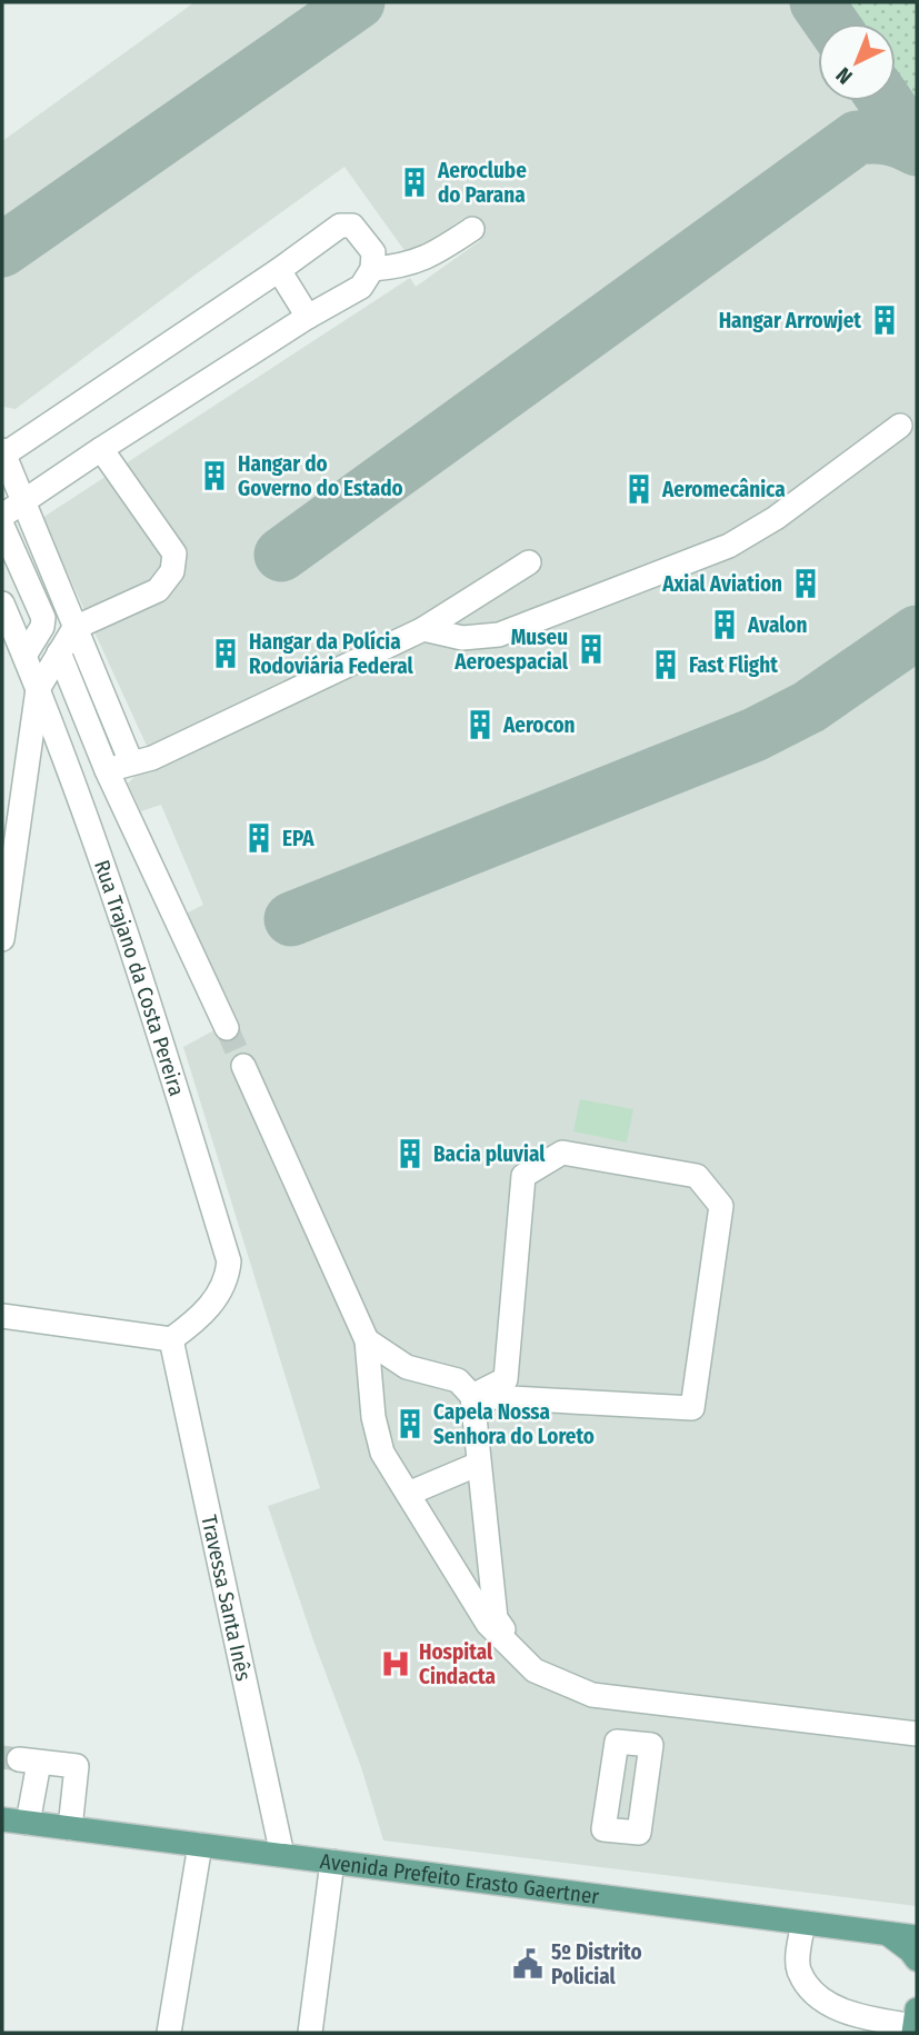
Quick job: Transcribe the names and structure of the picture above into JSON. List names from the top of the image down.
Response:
{
  "streets": {
    "main road": ["Avenida Prefeito Erasto Gaertner"],
    "street": ["Rua Trajano da Costa Pereira", "Travessa Santa Inês"]
  },
  "crossings": [
    ["Rua Trajano da Costa Pereira", "Travessa Santa Inês"],
    ["Travessa Santa Inês", "Avenida Prefeito Erasto Gaertner"]
  ],
  "places": {
    "building": [
      "Aeroclube do Parana",
      "Hangar Arrowjet",
      "Hangar do Governo do Estado",
      "Aeromecânica",
      "Axial Aviation",
      "Avalon",
      "Museu Aeroespacial",
      "Hangar da Polícia Rodoviária Federal",
      "Fast Flight",
      "Aerocon",
      "EPA",
      "Bacia pluvial",
      "Capela Nossa Senhora do Loreto"
    ],
    "hospital": ["Hospital Cindacta"],
    "public building": ["5º Distrito Policial"]
  },
  "north": "bottom left"
}
